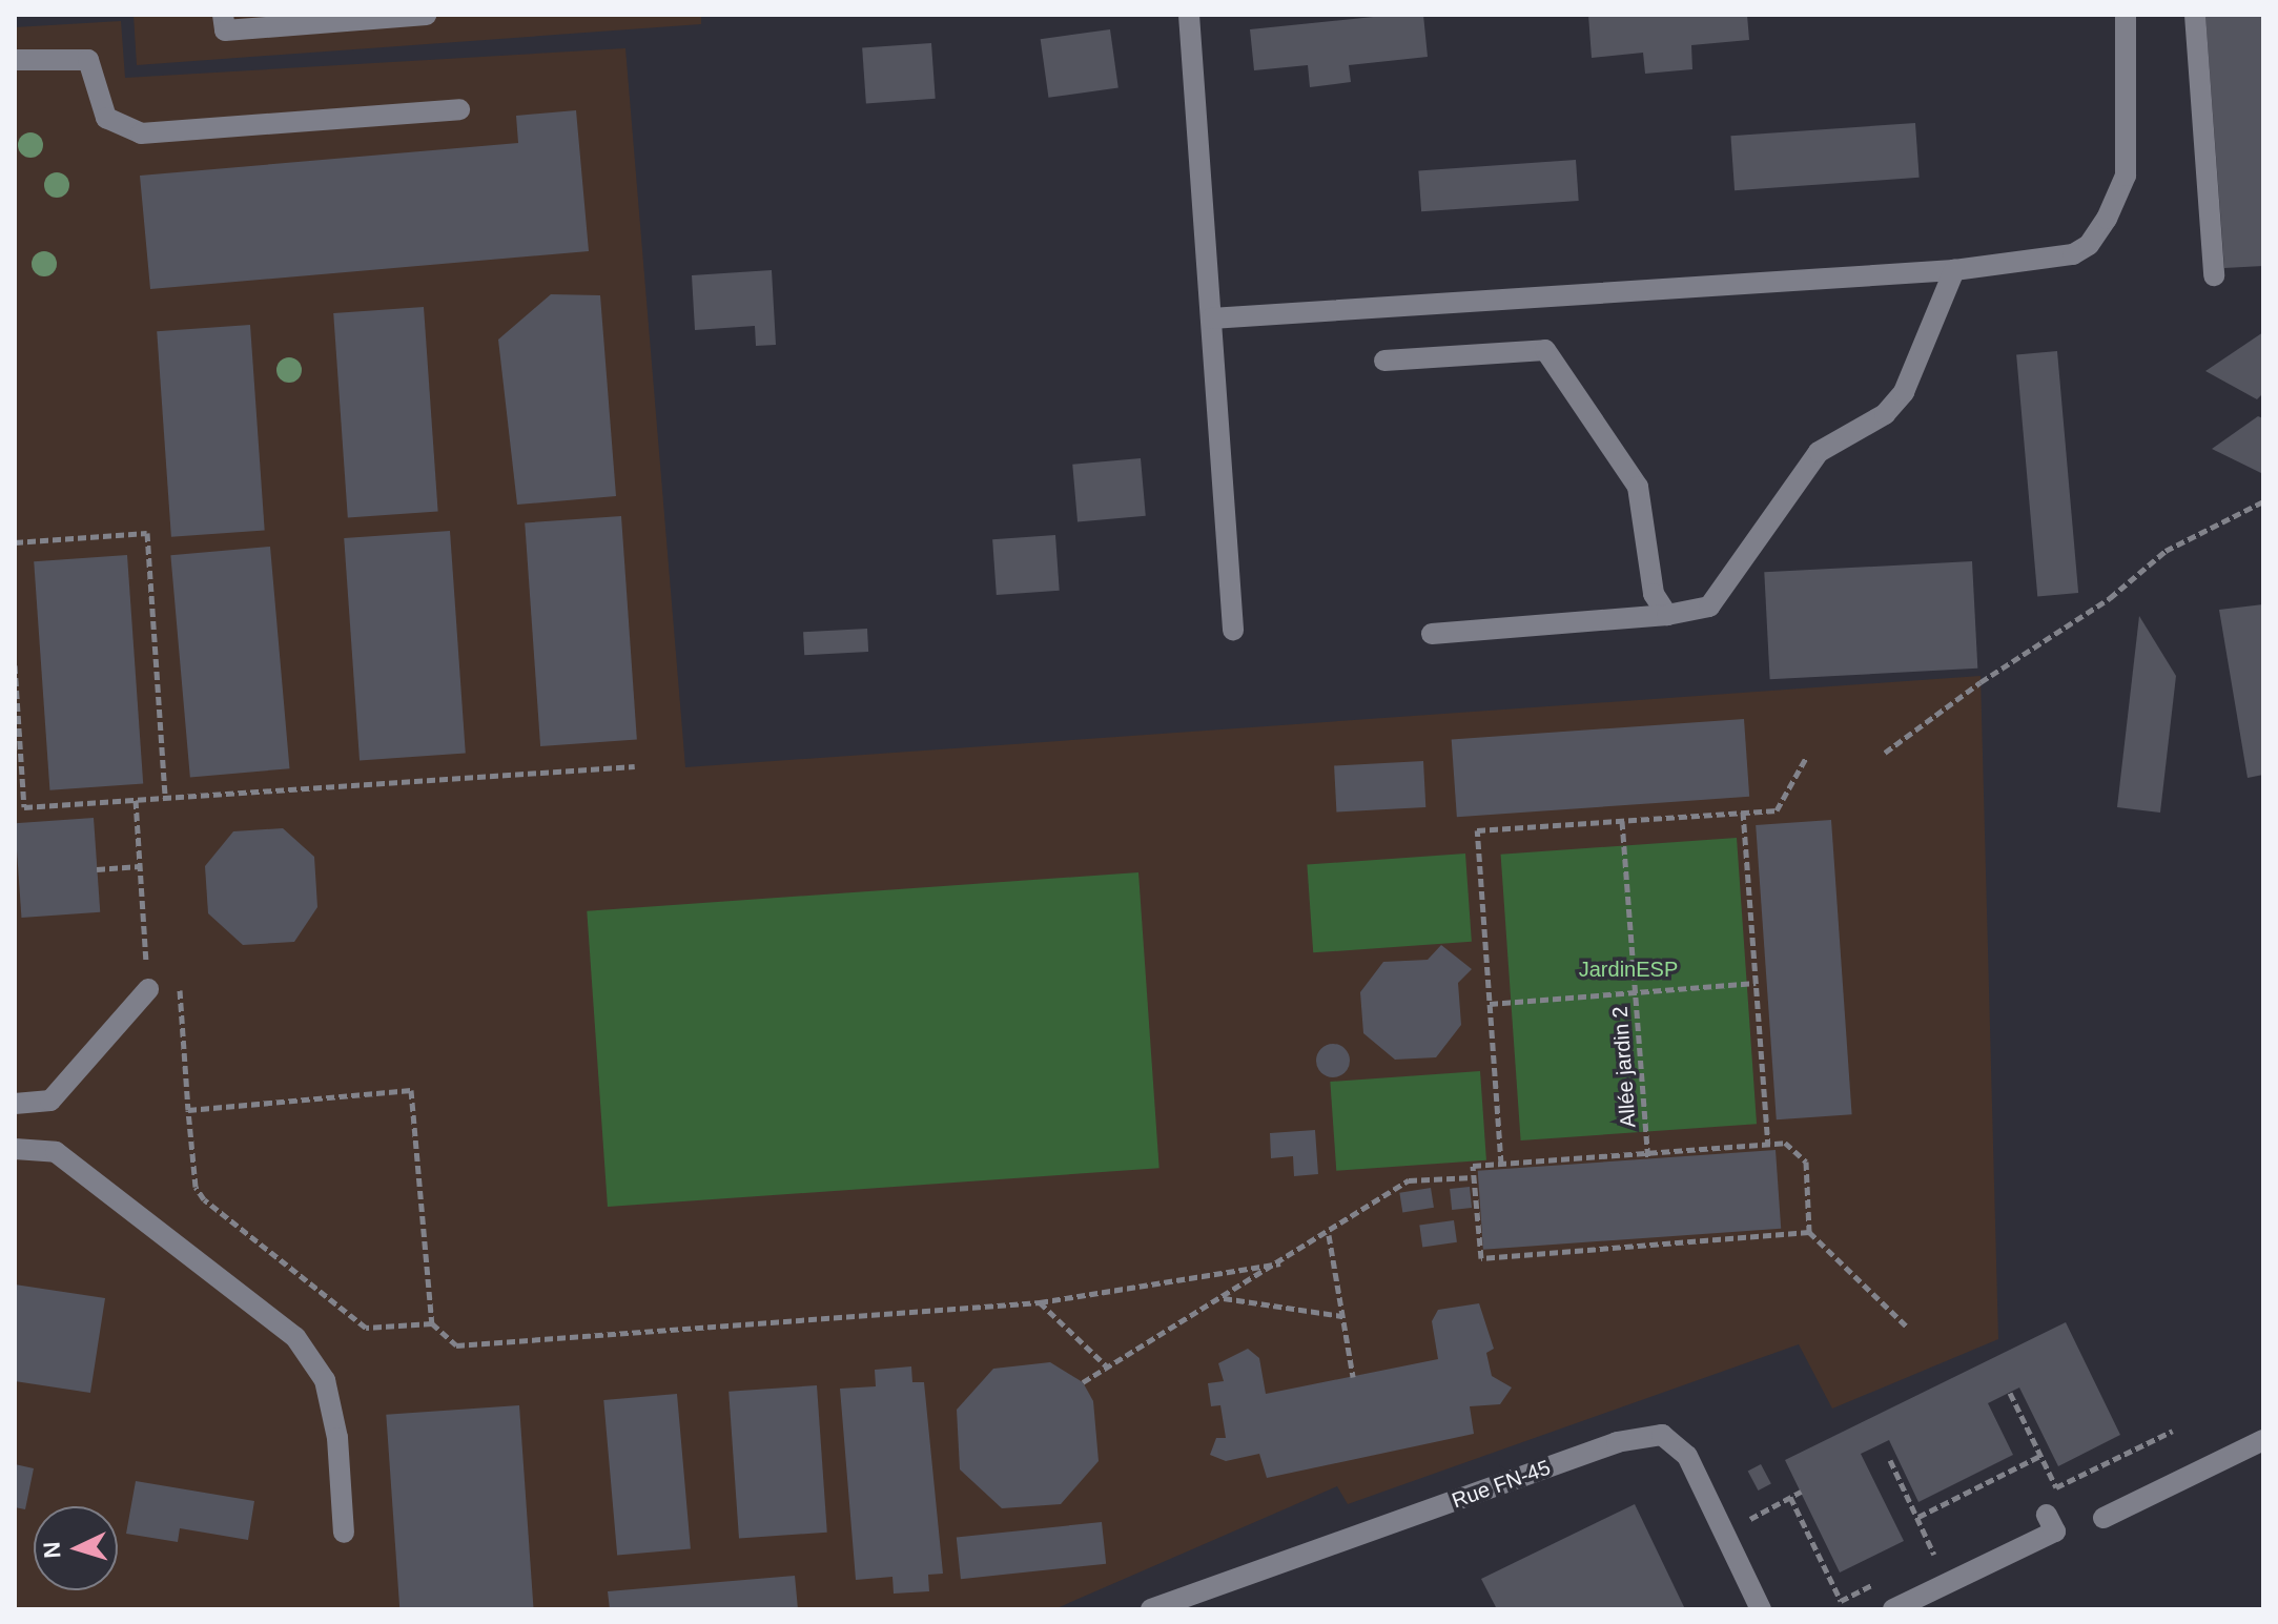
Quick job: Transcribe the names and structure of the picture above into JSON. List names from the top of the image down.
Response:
{
  "streets": {
    "street": ["Rue FN-45"],
    "path": ["Allée jardin 2"]
  },
  "parks": ["JardinESP"],
  "north": "left"
}
